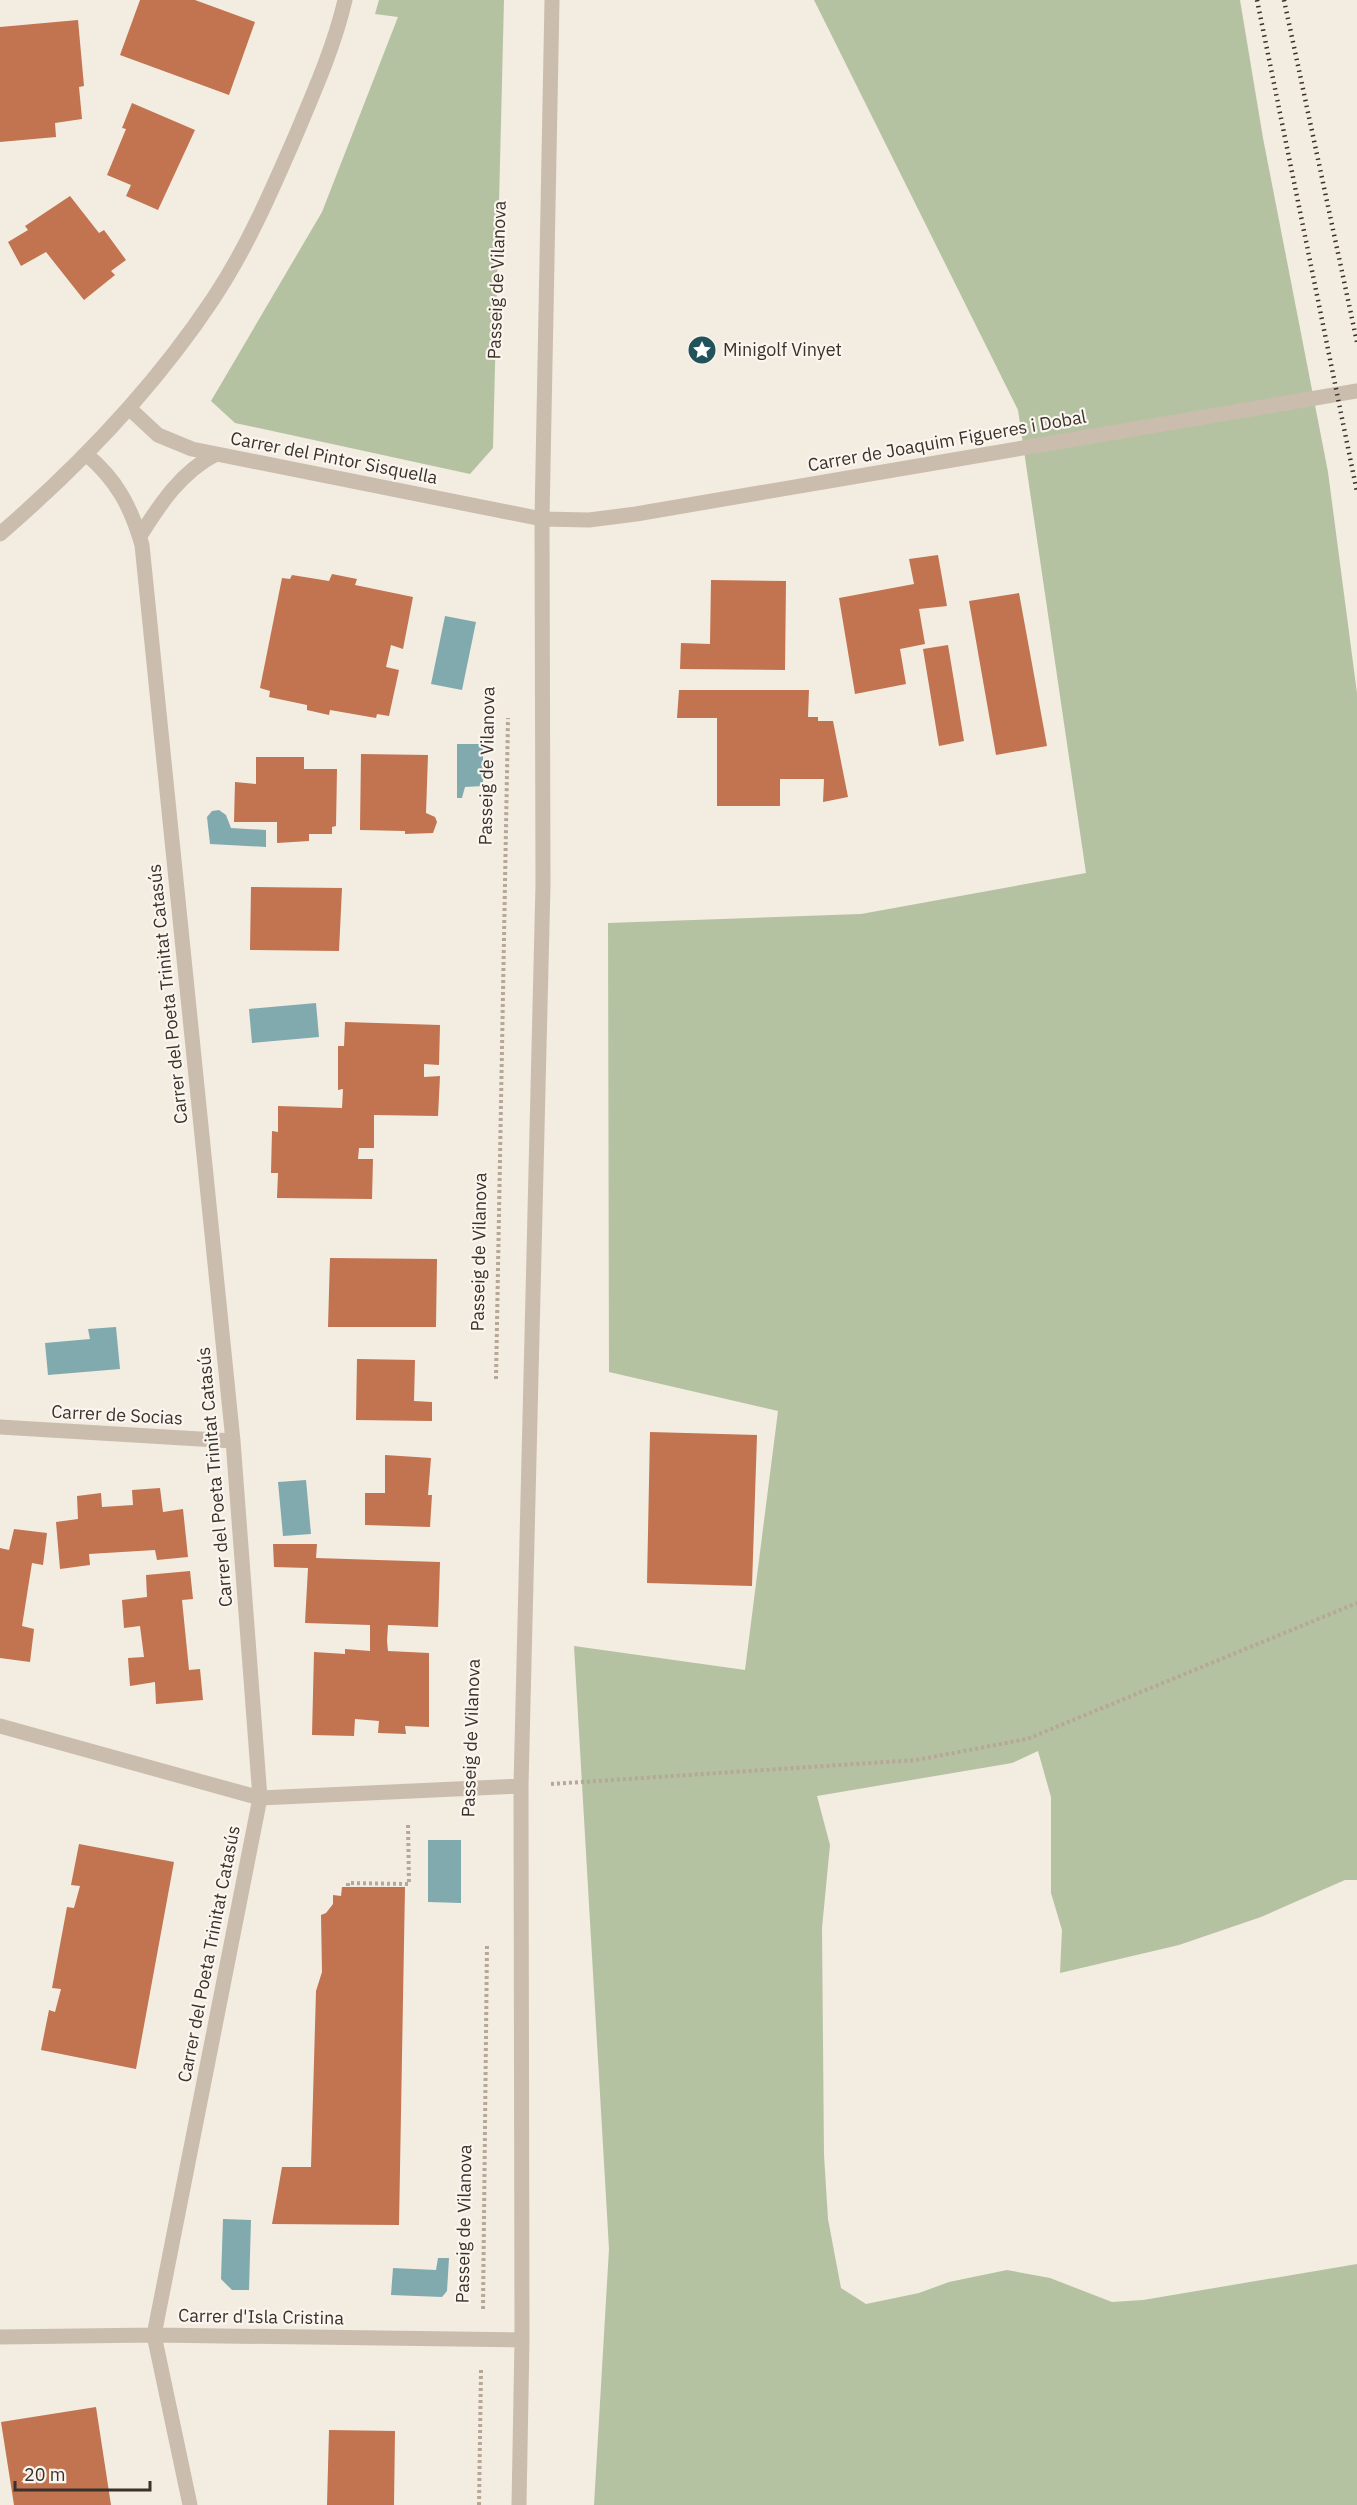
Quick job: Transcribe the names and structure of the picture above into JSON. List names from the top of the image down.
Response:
{
  "streets": {
    "street": [
      "Carrer de Joaquim Figueres i Dobal",
      "Carrer del Pintor Sisquella",
      "Carrer del Poeta Trinitat Catasús",
      "Carrer de Socias",
      "Carrer d'Isla Cristina"
    ],
    "path": ["Passeig de Vilanova"]
  },
  "crossings": [
    ["Passeig de Vilanova", "Carrer d'Isla Cristina"],
    ["Carrer de Joaquim Figueres i Dobal", "Carrer del Pintor Sisquella"],
    ["Carrer del Poeta Trinitat Catasús", "Carrer de Socias"],
    ["Carrer del Poeta Trinitat Catasús", "Carrer d'Isla Cristina"]
  ],
  "places": {
    "place": ["Minigolf Vinyet"]
  },
  "scale_bar": "20 m"
}
